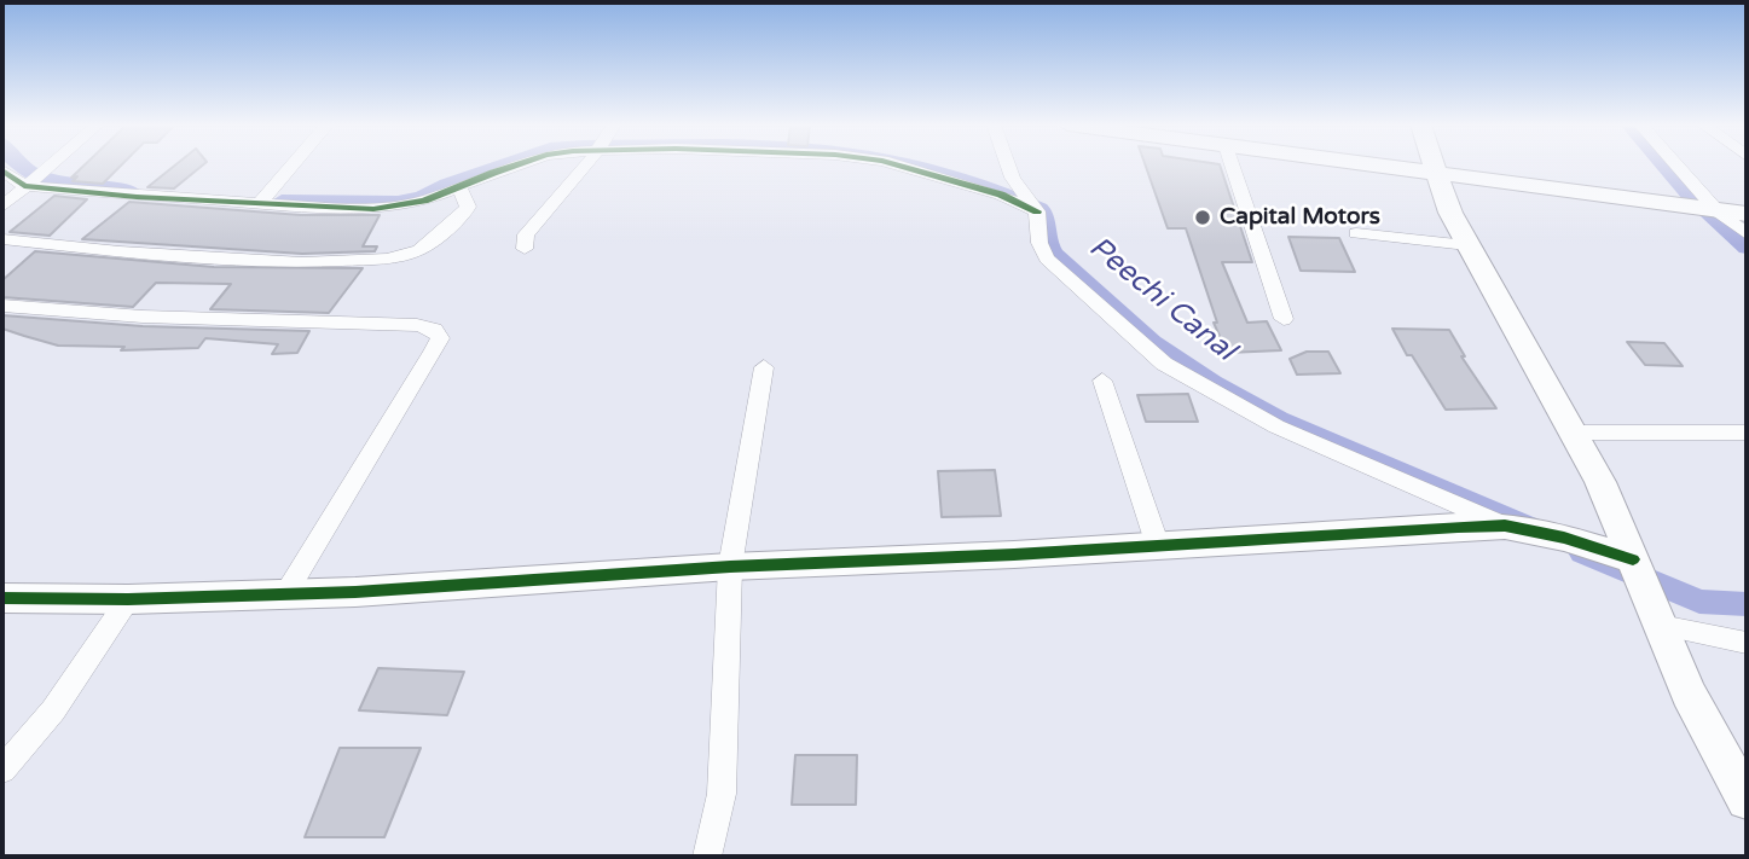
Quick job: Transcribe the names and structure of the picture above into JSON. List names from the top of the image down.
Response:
{
  "water": ["Peechi Canal"],
  "places": ["Capital Motors"]
}
